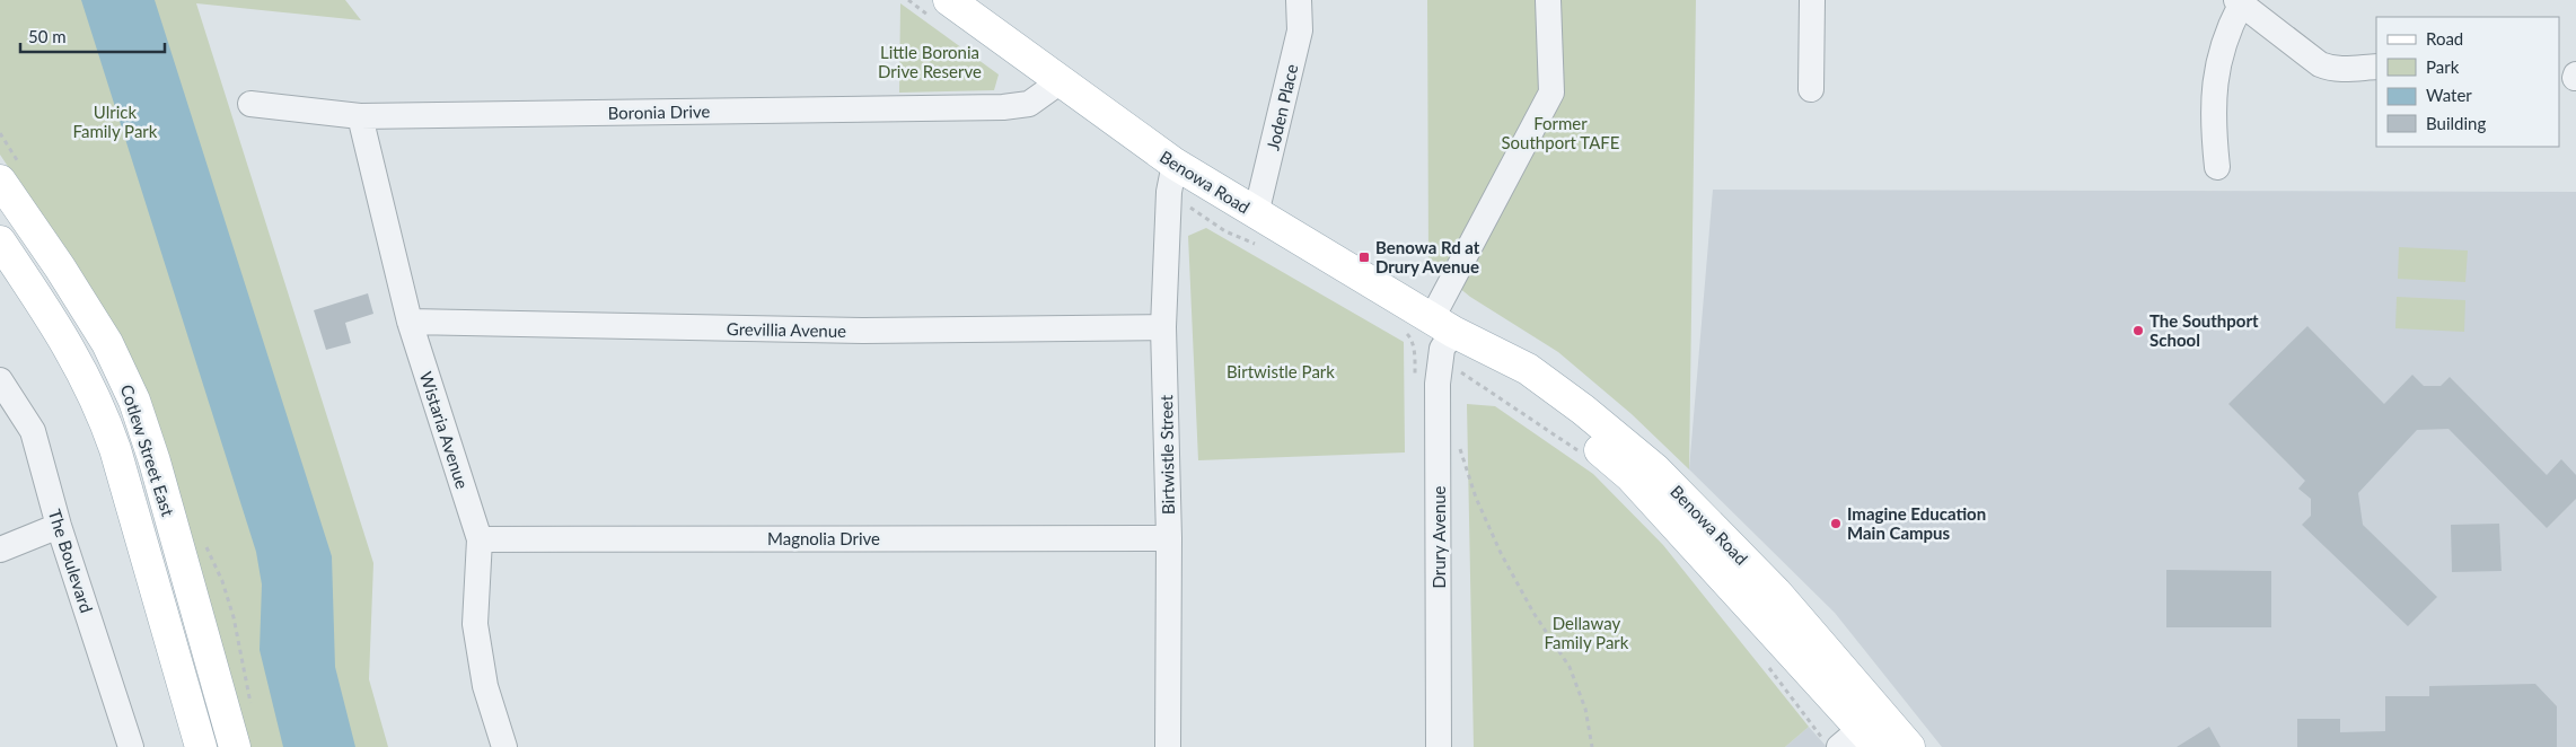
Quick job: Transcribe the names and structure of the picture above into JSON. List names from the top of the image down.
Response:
{
  "streets": {
    "main road": ["Benowa Road", "Cotlew Street East"],
    "street": [
      "Joden Place",
      "Boronia Drive",
      "Grevillia Avenue",
      "Wistaria Avenue",
      "Birtwistle Street",
      "Drury Avenue",
      "Magnolia Drive",
      "The Boulevard"
    ]
  },
  "crossings": [
    ["Joden Place", "Benowa Road"],
    ["Boronia Drive", "Benowa Road"],
    ["Boronia Drive", "Wistaria Avenue"],
    ["Benowa Road", "Birtwistle Street"],
    ["Benowa Road", "Drury Avenue"],
    ["Grevillia Avenue", "Wistaria Avenue"],
    ["Grevillia Avenue", "Birtwistle Street"],
    ["Wistaria Avenue", "Magnolia Drive"],
    ["Birtwistle Street", "Magnolia Drive"]
  ],
  "parks": [
    "Little Boronia Drive Reserve",
    "Ulrick Family Park",
    "Former Southport TAFE",
    "Birtwistle Park",
    "Dellaway Family Park"
  ],
  "places": {
    "transit": ["Benowa Rd at Drury Avenue"],
    "other": ["The Southport School", "Imagine Education Main Campus"]
  },
  "legend": [
    "Road",
    "Park",
    "Water",
    "Building"
  ],
  "scale_bar": "50 m"
}
